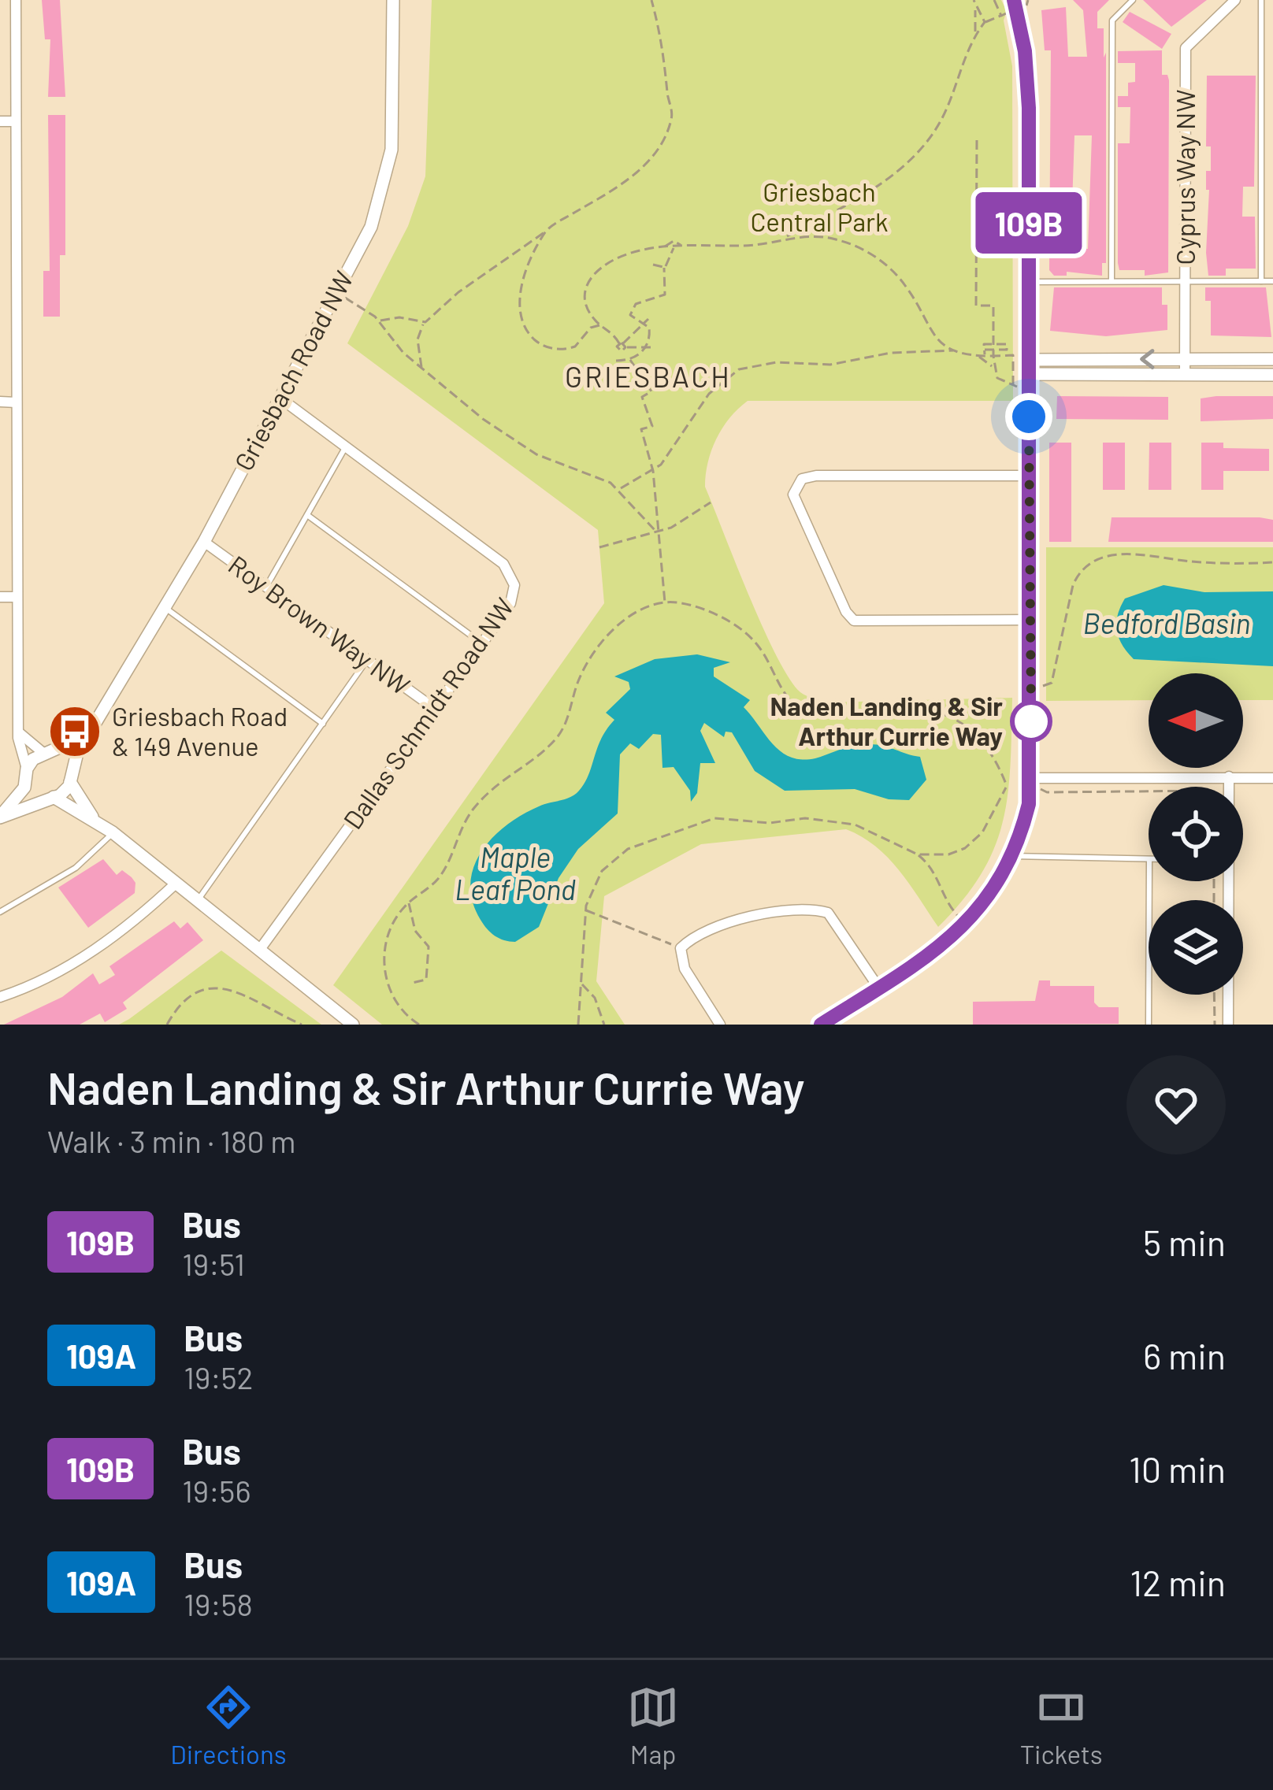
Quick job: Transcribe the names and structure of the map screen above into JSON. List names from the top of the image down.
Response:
{
  "streets": {
    "street": [
      "Cyprus Way NW",
      "Griesbach Road NW",
      "Roy Brown Way NW",
      "Dallas Schmidt Road NW"
    ]
  },
  "crossings": [
    ["Griesbach Road NW", "Roy Brown Way NW"],
    ["Griesbach Road NW", "Dallas Schmidt Road NW"],
    ["Roy Brown Way NW", "Dallas Schmidt Road NW"]
  ],
  "districts": ["GRIESBACH"],
  "water": ["Bedford Basin", "Maple Leaf Pond"],
  "parks": ["Griesbach Central Park"],
  "places": {
    "other": ["Naden Landing & Sir Arthur Currie Way"],
    "bus stop": ["Griesbach Road & 149 Avenue"]
  },
  "lines": ["bus line 109B"],
  "north": "left",
  "page": {
    "on_map": "109B",
    "heading": ["Naden Landing & Sir Arthur Currie Way", "Walk · 3 min · 180 m"],
    "list": [
      {
        "mark": "109B",
        "name": "Bus",
        "note": "19:51",
        "value": "5 min"
      },
      {
        "mark": "109A",
        "name": "Bus",
        "note": "19:52",
        "value": "6 min"
      },
      {
        "mark": "109B",
        "name": "Bus",
        "note": "19:56",
        "value": "10 min"
      },
      {
        "mark": "109A",
        "name": "Bus",
        "note": "19:58",
        "value": "12 min"
      }
    ],
    "tabs": ["Directions", "Map", "Tickets"]
  }
}
